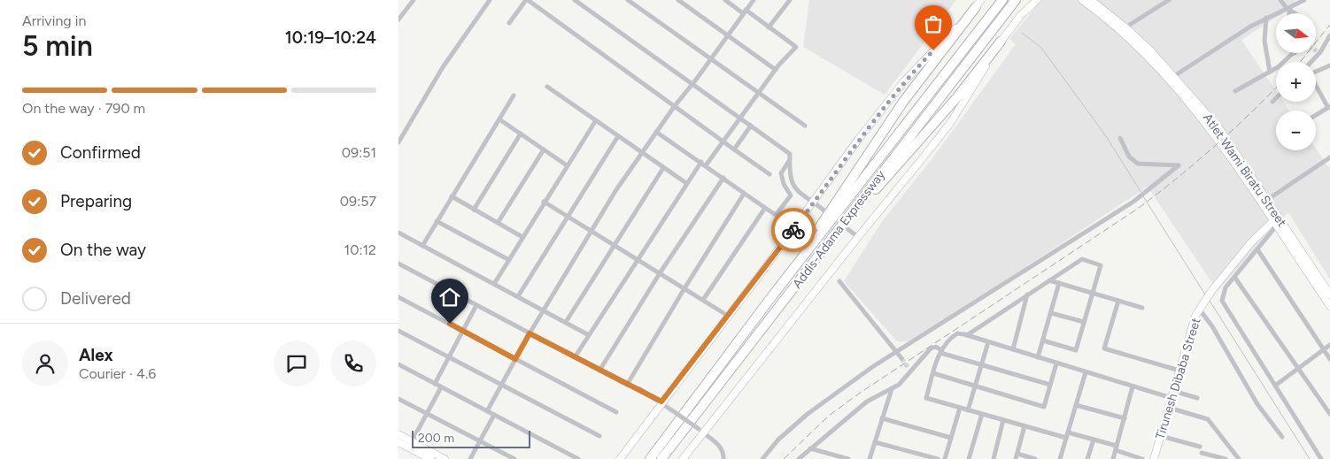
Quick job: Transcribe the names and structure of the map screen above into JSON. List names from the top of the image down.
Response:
{
  "streets": {
    "highway": ["Addis-Adama Expressway"],
    "street": ["Atlet Wami Biratu Street", "Tirunesh Dibaba Street"]
  },
  "scale_bar": "200 m",
  "north": "right",
  "page": {
    "heading": ["5 min", "Arriving in", "10:19–10:24"],
    "panel": ["Alex", "Courier · 4.6"],
    "map_buttons": ["+", "−"],
    "bar": "On the way · 790 m",
    "list": [
      ["Confirmed", "09:51"],
      ["Preparing", "09:57"],
      ["On the way", "10:12"],
      "Delivered"
    ],
    "scale": "200 m"
  }
}
